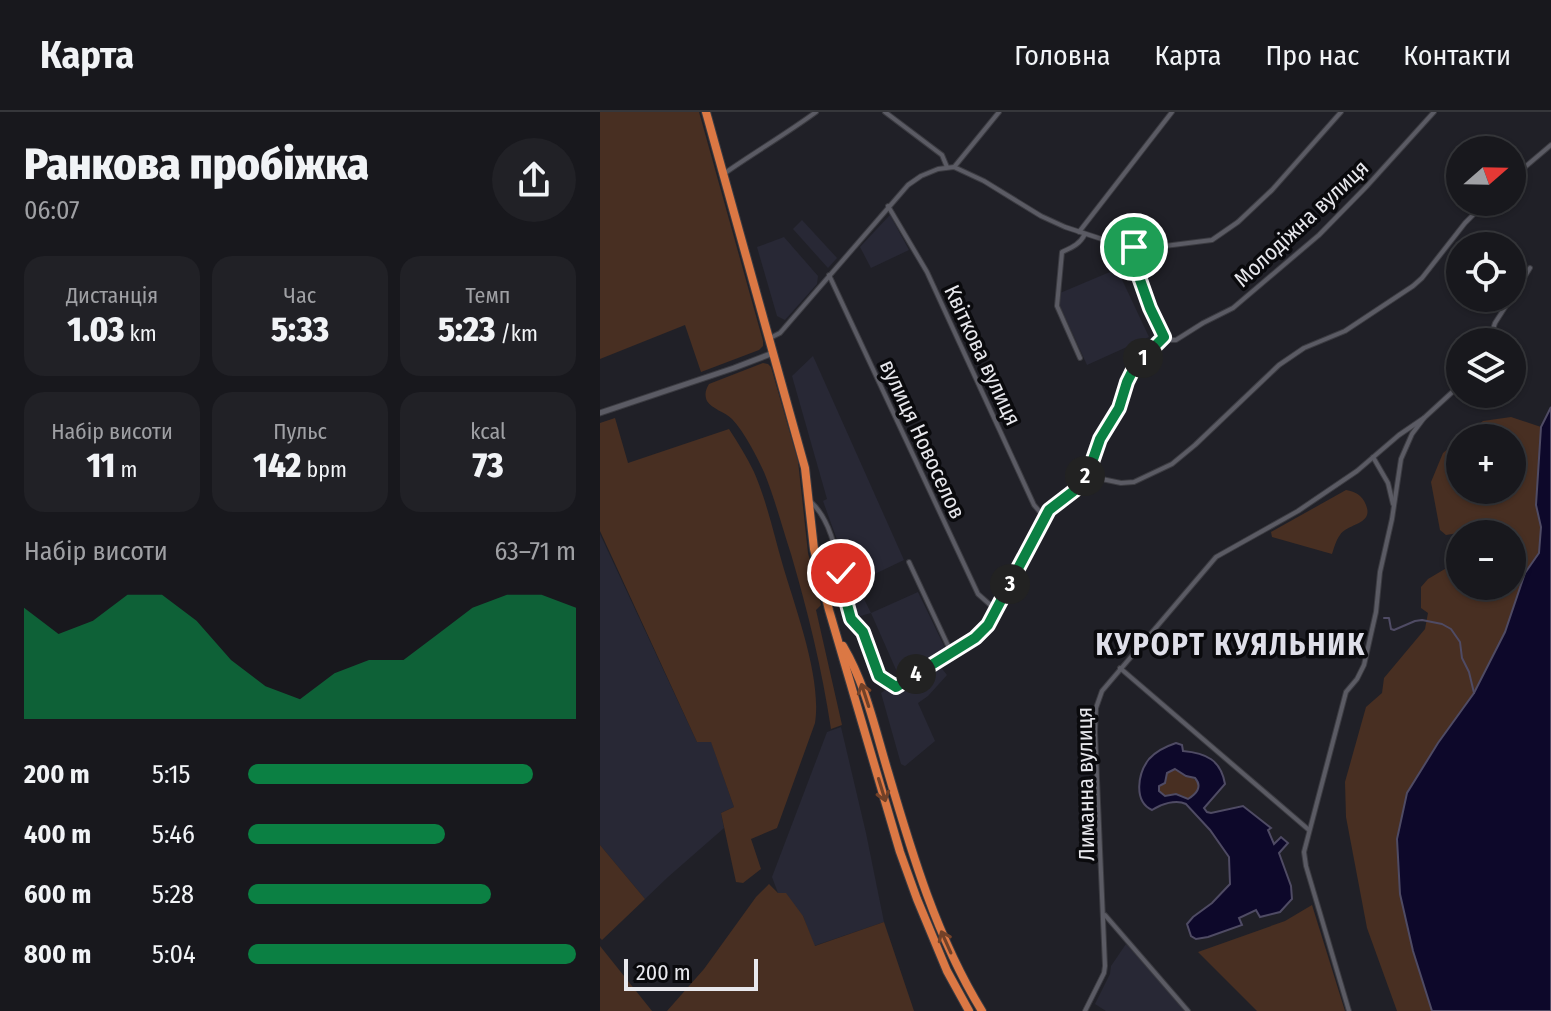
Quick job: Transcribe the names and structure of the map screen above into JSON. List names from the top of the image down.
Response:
{
  "streets": {
    "street": [
      "Молодіжна вулиця",
      "Квіткова вулиця",
      "вулиця Новоселов",
      "Лиманна вулиця"
    ]
  },
  "districts": ["КУРОРТ КУЯЛЬНИК"],
  "scale_bar": "200 m",
  "north": "right",
  "page": {
    "header": "Карта",
    "nav": [
      "Головна",
      "Карта",
      "Про нас",
      "Контакти"
    ],
    "heading": ["Ранкова пробіжка", "06:07"],
    "map_buttons": ["+", "−"],
    "stats": [
      ["Дистанція", "1.03 km"],
      ["Час", "5:33"],
      ["Темп", "5:23 /km"],
      ["Набір висоти", "11 m"],
      ["Пульс", "142 bpm"],
      ["kcal", "73"]
    ],
    "pins": [
      "1",
      "2",
      "3",
      "4"
    ],
    "chart": ["Набір висоти", "63–71 m"],
    "list": [
      {
        "name": "200 m",
        "note": "5:15"
      },
      {
        "name": "400 m",
        "note": "5:46"
      },
      {
        "name": "600 m",
        "note": "5:28"
      },
      {
        "name": "800 m",
        "note": "5:04"
      }
    ],
    "scale": "200 m"
  }
}
